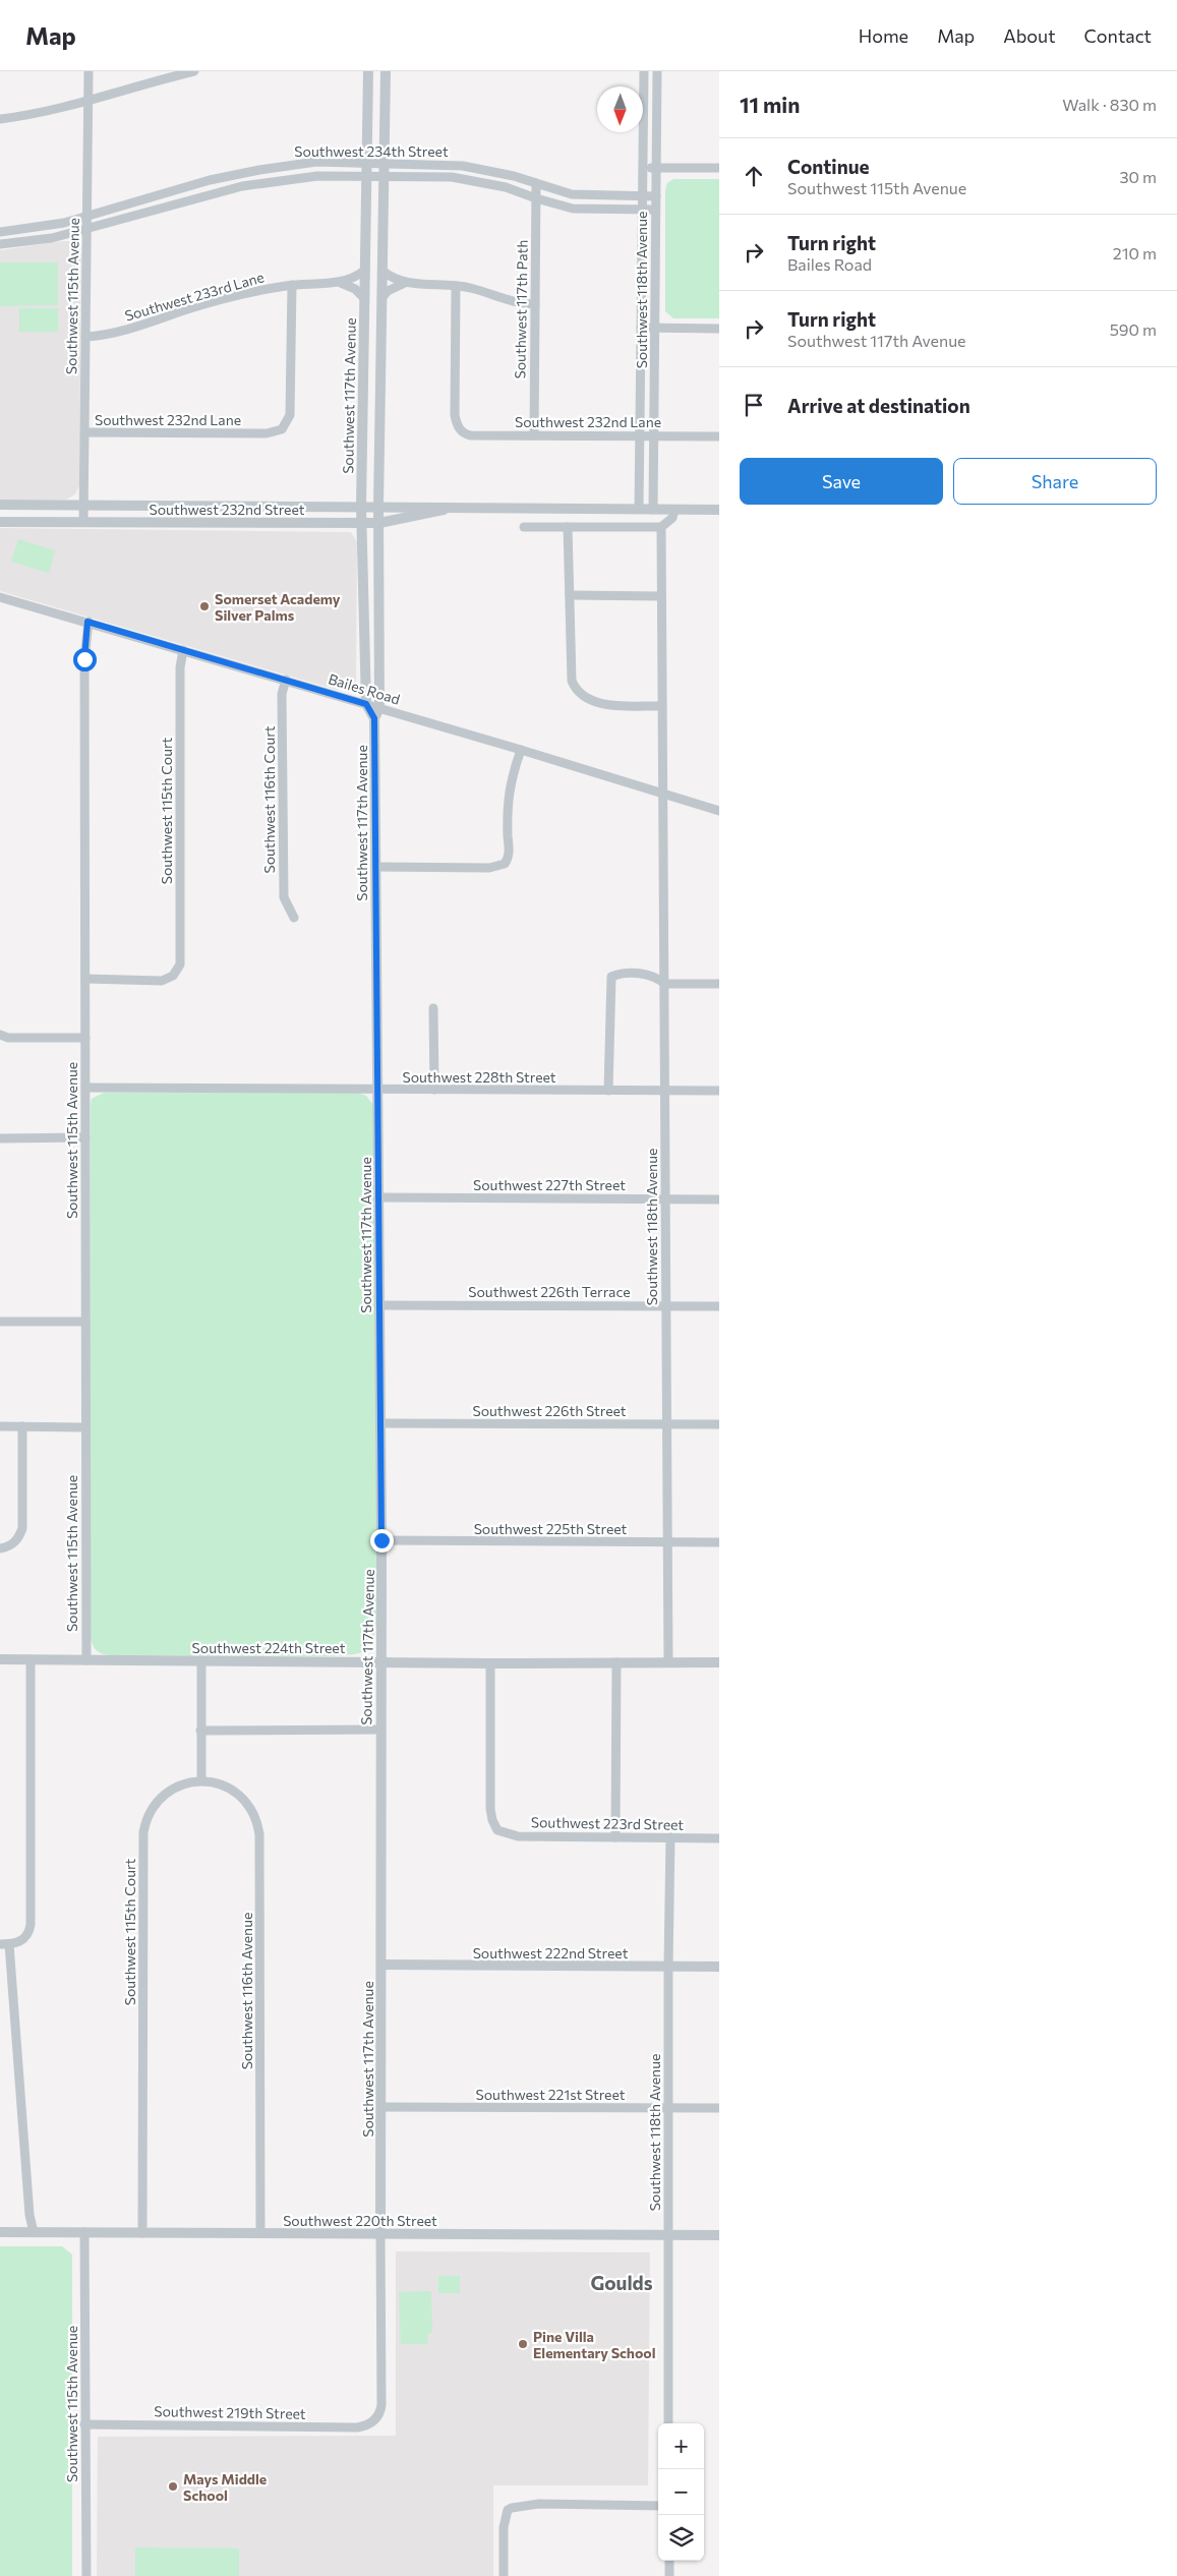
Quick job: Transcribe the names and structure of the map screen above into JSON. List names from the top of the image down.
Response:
{
  "streets": {
    "street": [
      "Southwest 234th Street",
      "Southwest 118th Avenue",
      "Southwest 115th Avenue",
      "Southwest 233rd Lane",
      "Southwest 117th Path",
      "Southwest 117th Avenue",
      "Southwest 232nd Lane",
      "Southwest 232nd Street",
      "Bailes Road",
      "Southwest 116th Court",
      "Southwest 115th Court",
      "Southwest 228th Street",
      "Southwest 227th Street",
      "Southwest 226th Terrace",
      "Southwest 226th Street",
      "Southwest 225th Street",
      "Southwest 224th Street",
      "Southwest 223rd Street",
      "Southwest 222nd Street",
      "Southwest 116th Avenue",
      "Southwest 221st Street",
      "Southwest 220th Street",
      "Southwest 219th Street"
    ]
  },
  "crossings": [
    ["Southwest 234th Street", "Southwest 118th Avenue"],
    ["Southwest 234th Street", "Southwest 115th Avenue"],
    ["Southwest 234th Street", "Southwest 117th Path"],
    ["Southwest 234th Street", "Southwest 117th Avenue"],
    ["Southwest 118th Avenue", "Southwest 232nd Lane"],
    ["Southwest 118th Avenue", "Southwest 232nd Street"],
    ["Southwest 118th Avenue", "Bailes Road"],
    ["Southwest 118th Avenue", "Southwest 228th Street"],
    ["Southwest 118th Avenue", "Southwest 227th Street"],
    ["Southwest 118th Avenue", "Southwest 226th Terrace"],
    ["Southwest 118th Avenue", "Southwest 226th Street"],
    ["Southwest 118th Avenue", "Southwest 225th Street"],
    ["Southwest 118th Avenue", "Southwest 224th Street"],
    ["Southwest 118th Avenue", "Southwest 223rd Street"],
    ["Southwest 118th Avenue", "Southwest 222nd Street"],
    ["Southwest 118th Avenue", "Southwest 221st Street"],
    ["Southwest 118th Avenue", "Southwest 220th Street"],
    ["Southwest 115th Avenue", "Southwest 233rd Lane"],
    ["Southwest 115th Avenue", "Southwest 232nd Lane"],
    ["Southwest 115th Avenue", "Southwest 232nd Street"],
    ["Southwest 115th Avenue", "Bailes Road"],
    ["Southwest 115th Avenue", "Southwest 115th Court"],
    ["Southwest 115th Avenue", "Southwest 228th Street"],
    ["Southwest 115th Avenue", "Southwest 224th Street"],
    ["Southwest 115th Avenue", "Southwest 220th Street"],
    ["Southwest 115th Avenue", "Southwest 219th Street"],
    ["Southwest 233rd Lane", "Southwest 117th Avenue"],
    ["Southwest 233rd Lane", "Southwest 232nd Lane"],
    ["Southwest 117th Path", "Southwest 232nd Lane"],
    ["Southwest 117th Avenue", "Southwest 232nd Street"],
    ["Southwest 117th Avenue", "Bailes Road"],
    ["Southwest 117th Avenue", "Southwest 228th Street"],
    ["Southwest 117th Avenue", "Southwest 227th Street"],
    ["Southwest 117th Avenue", "Southwest 226th Terrace"],
    ["Southwest 117th Avenue", "Southwest 226th Street"],
    ["Southwest 117th Avenue", "Southwest 225th Street"],
    ["Southwest 117th Avenue", "Southwest 224th Street"],
    ["Southwest 117th Avenue", "Southwest 222nd Street"],
    ["Southwest 117th Avenue", "Southwest 221st Street"],
    ["Southwest 117th Avenue", "Southwest 220th Street"],
    ["Southwest 117th Avenue", "Southwest 219th Street"],
    ["Bailes Road", "Southwest 116th Court"],
    ["Bailes Road", "Southwest 115th Court"],
    ["Southwest 115th Court", "Southwest 116th Avenue"],
    ["Southwest 115th Court", "Southwest 220th Street"],
    ["Southwest 224th Street", "Southwest 223rd Street"],
    ["Southwest 116th Avenue", "Southwest 220th Street"]
  ],
  "districts": ["Goulds"],
  "places": ["Somerset Academy Silver Palms", "Pine Villa Elementary School", "Mays Middle School"],
  "north": "bottom",
  "page": {
    "header": "Map",
    "nav": [
      "Home",
      "Map",
      "About",
      "Contact"
    ],
    "heading": ["11 min", "Walk · 830 m"],
    "list": [
      ["Continue", "Southwest 115th Avenue", "30 m"],
      ["Turn right", "Bailes Road", "210 m"],
      ["Turn right", "Southwest 117th Avenue", "590 m"],
      "Arrive at destination"
    ],
    "buttons": ["Save", "Share"],
    "map_buttons": ["+", "−"]
  }
}
